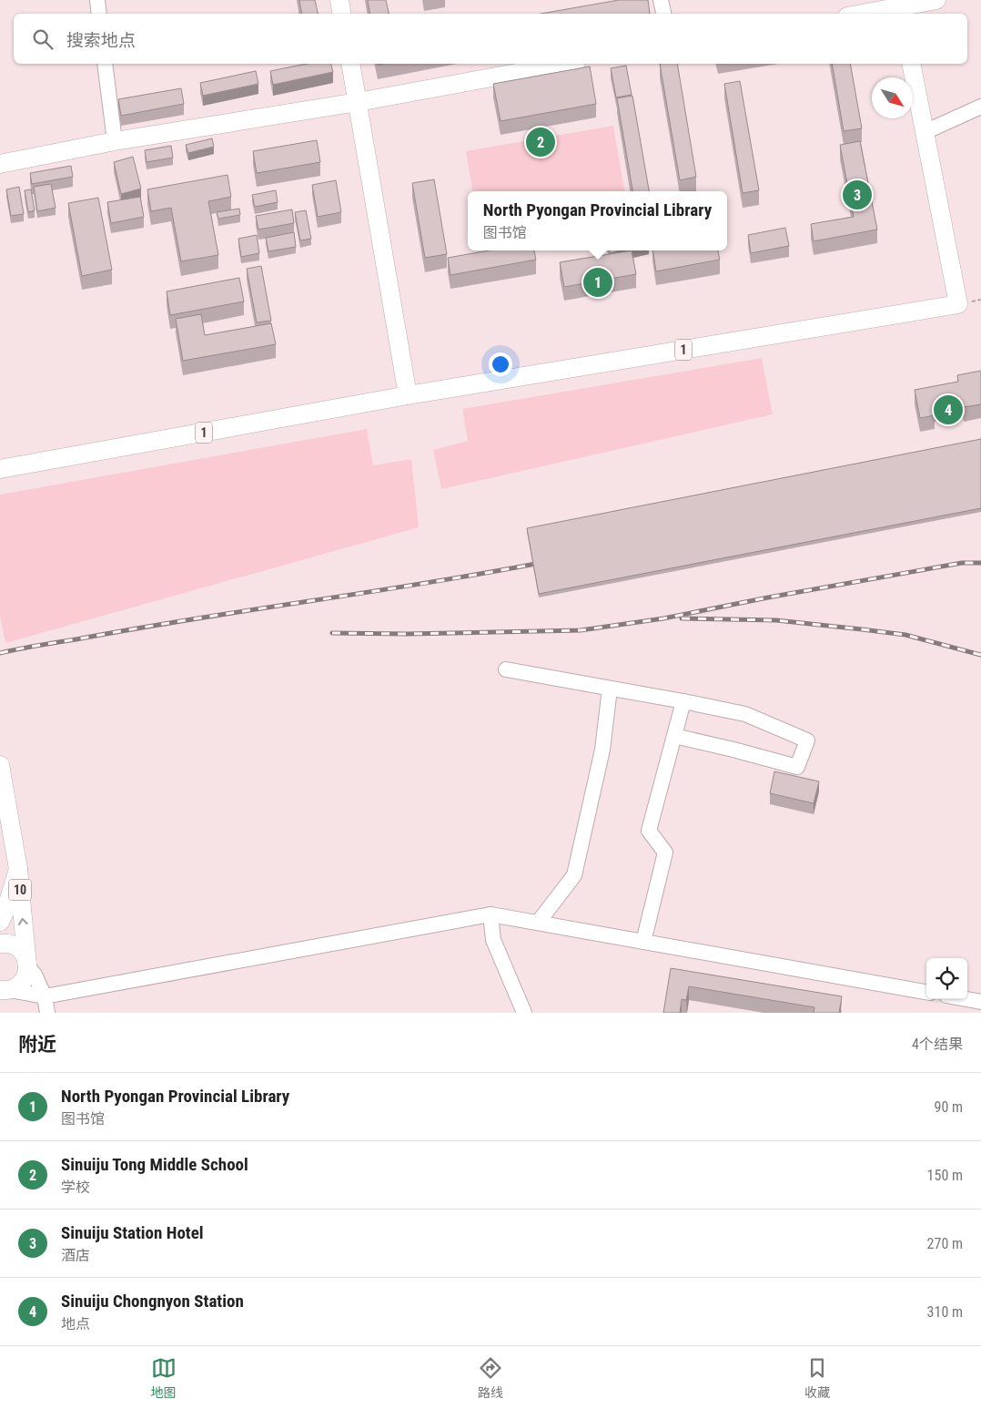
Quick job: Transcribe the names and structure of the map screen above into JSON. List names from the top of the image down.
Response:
{
  "streets": {
    "main road": ["1", "10"]
  },
  "north": "bottom right",
  "page": {
    "search": "搜索地点",
    "pins": [
      "2",
      "3",
      "1",
      "4"
    ],
    "popup": ["North Pyongan Provincial Library", "图书馆"],
    "heading": ["附近", "4个结果"],
    "list": [
      {
        "mark": "1",
        "name": "North Pyongan Provincial Library",
        "note": "图书馆",
        "value": "90 m"
      },
      {
        "mark": "2",
        "name": "Sinuiju Tong Middle School",
        "note": "学校",
        "value": "150 m"
      },
      {
        "mark": "3",
        "name": "Sinuiju Station Hotel",
        "note": "酒店",
        "value": "270 m"
      },
      {
        "mark": "4",
        "name": "Sinuiju Chongnyon Station",
        "note": "地点",
        "value": "310 m"
      }
    ],
    "nav": ["地图", "路线", "收藏"]
  }
}
